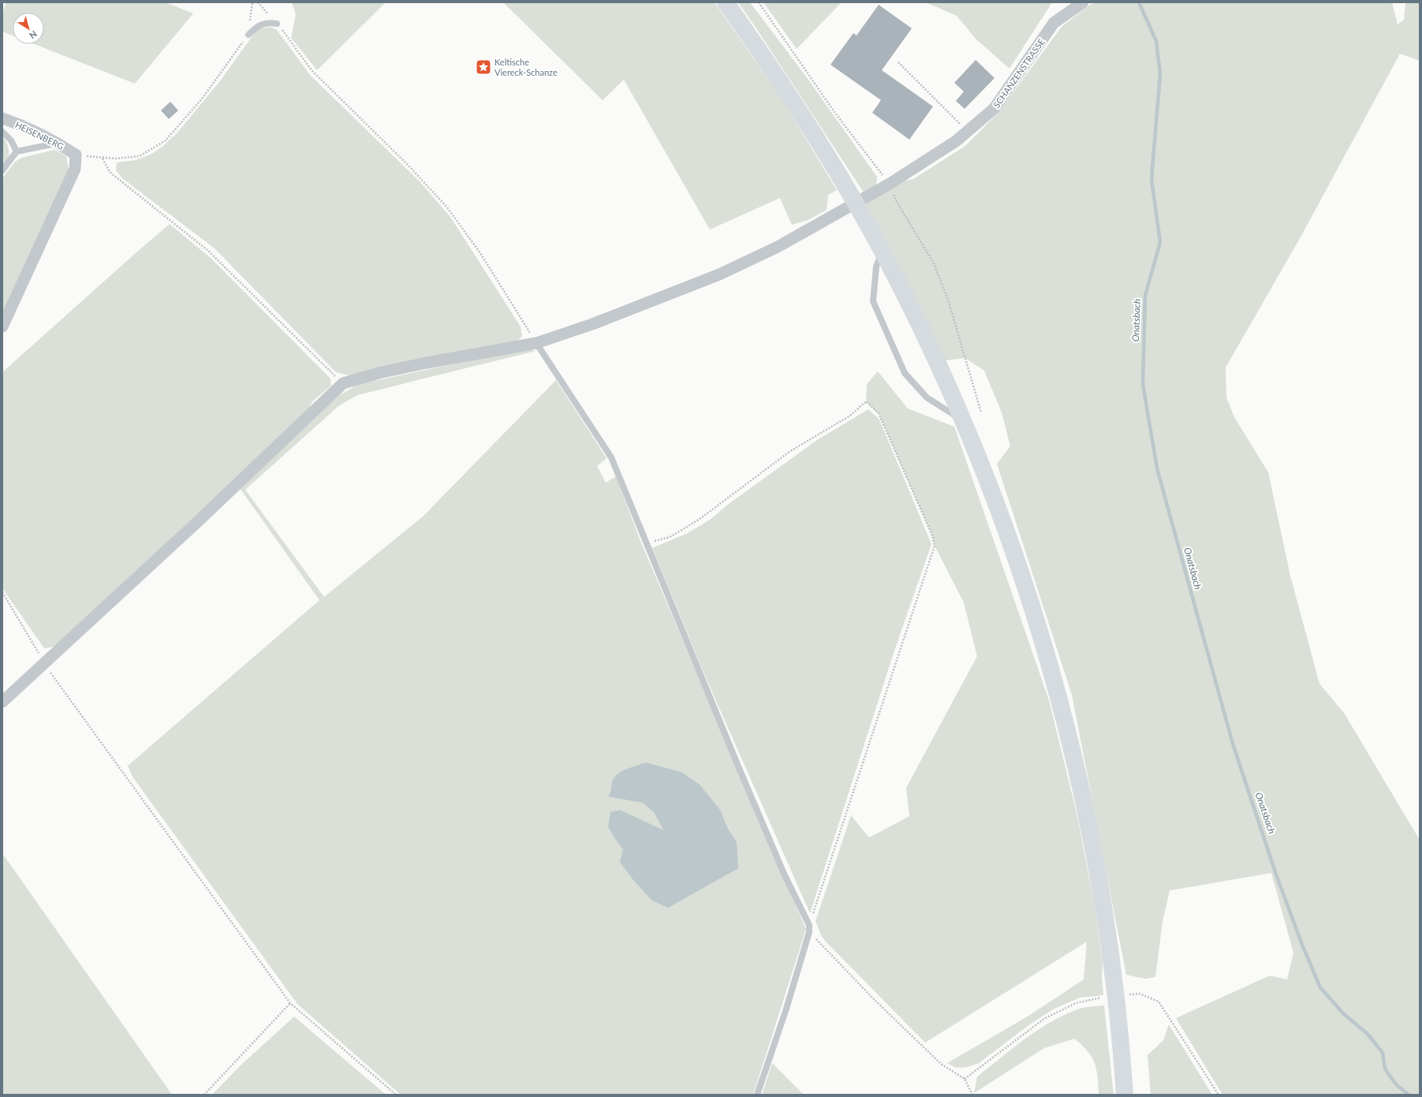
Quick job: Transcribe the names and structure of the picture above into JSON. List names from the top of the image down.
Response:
{
  "streets": {
    "street": ["SCHANZENSTRASSE", "HEISENBERG"]
  },
  "water": ["Onatsbach"],
  "places": {
    "place": ["Keltische Viereck-Schanze"]
  },
  "north": "bottom right"
}
